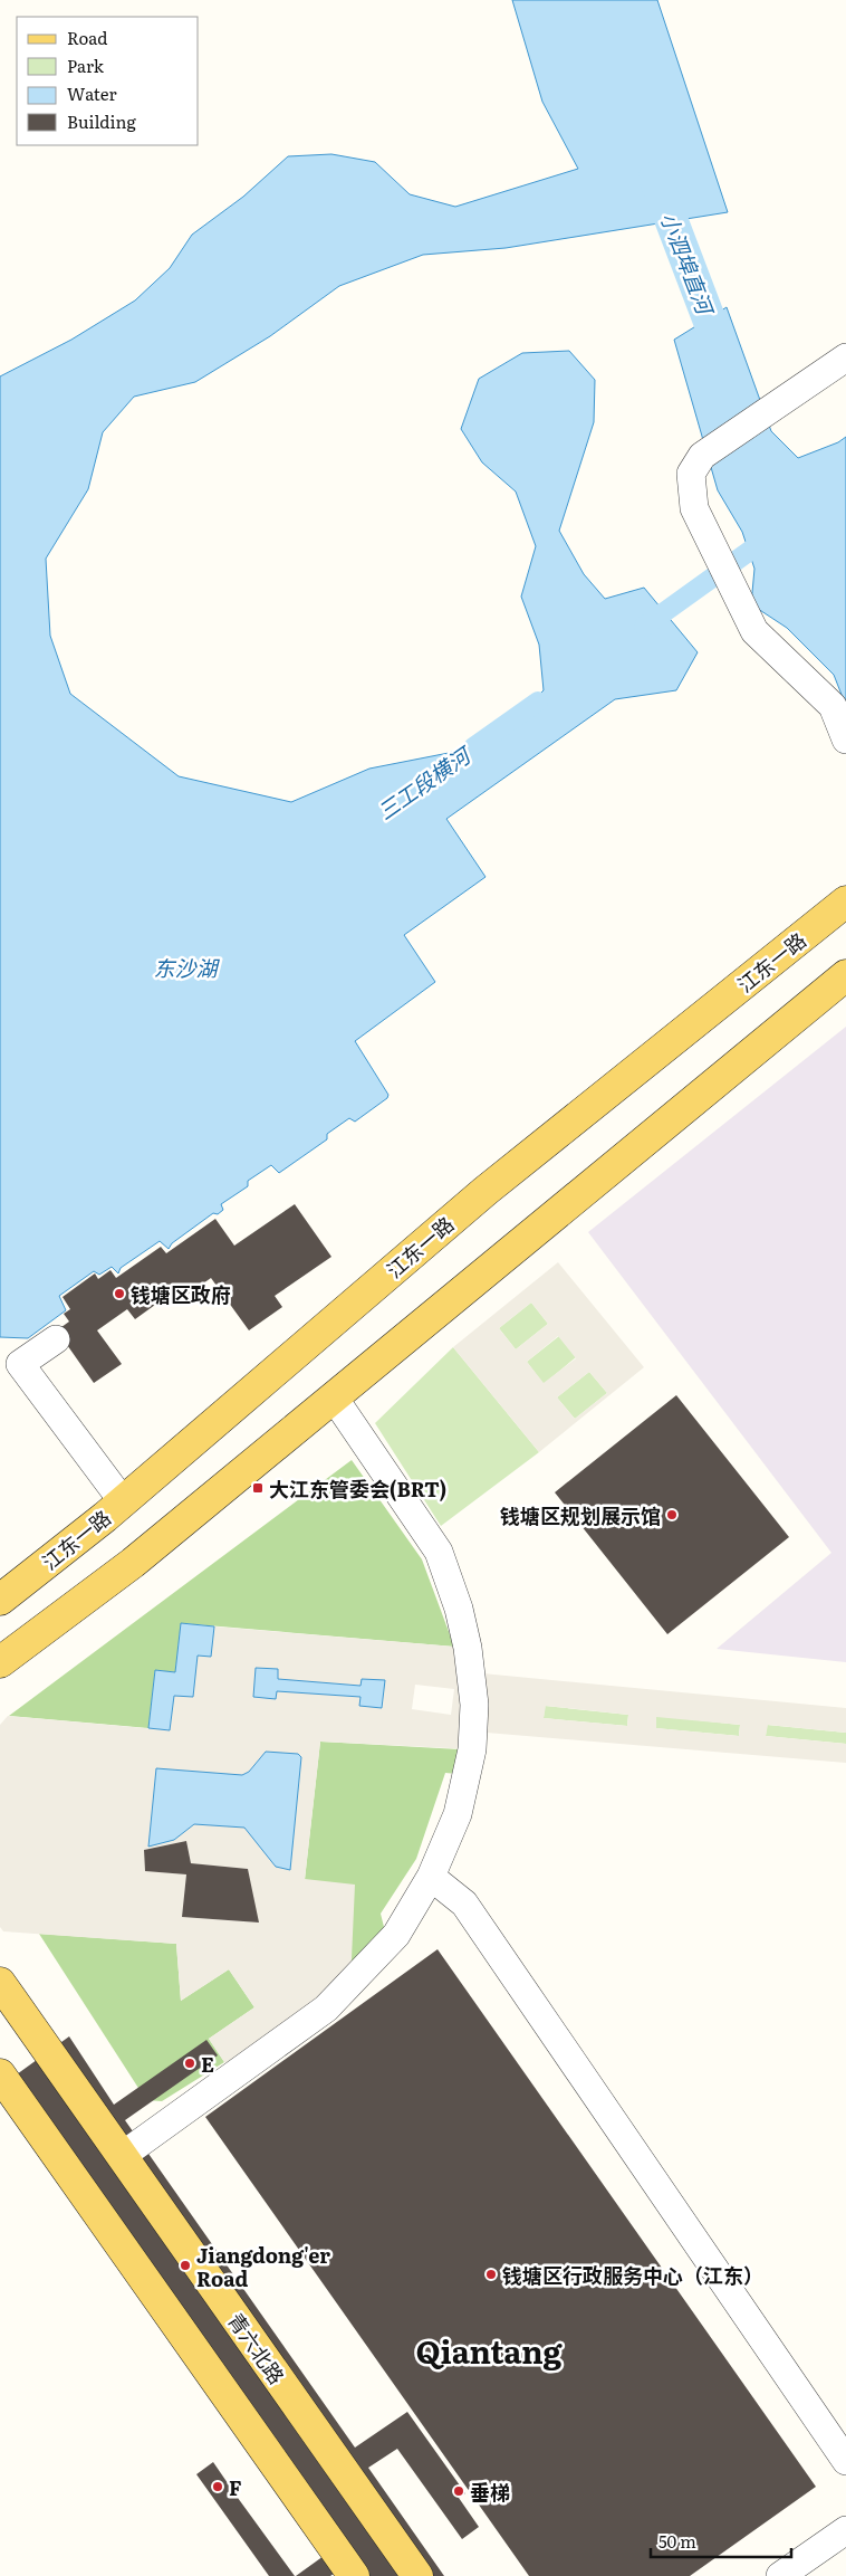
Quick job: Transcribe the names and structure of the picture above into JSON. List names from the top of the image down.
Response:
{
  "streets": {
    "main road": ["江东一路", "青六北路"]
  },
  "districts": ["Qiantang"],
  "water": ["小泗埠直河", "三工段横河", "东沙湖"],
  "places": {
    "other": [
      "钱塘区政府",
      "钱塘区规划展示馆",
      "E",
      "Jiangdong'er Road",
      "钱塘区行政服务中心（江东）",
      "F",
      "垂梯"
    ],
    "transit": ["大江东管委会(BRT)"]
  },
  "legend": [
    "Road",
    "Park",
    "Water",
    "Building"
  ],
  "scale_bar": "50 m"
}
